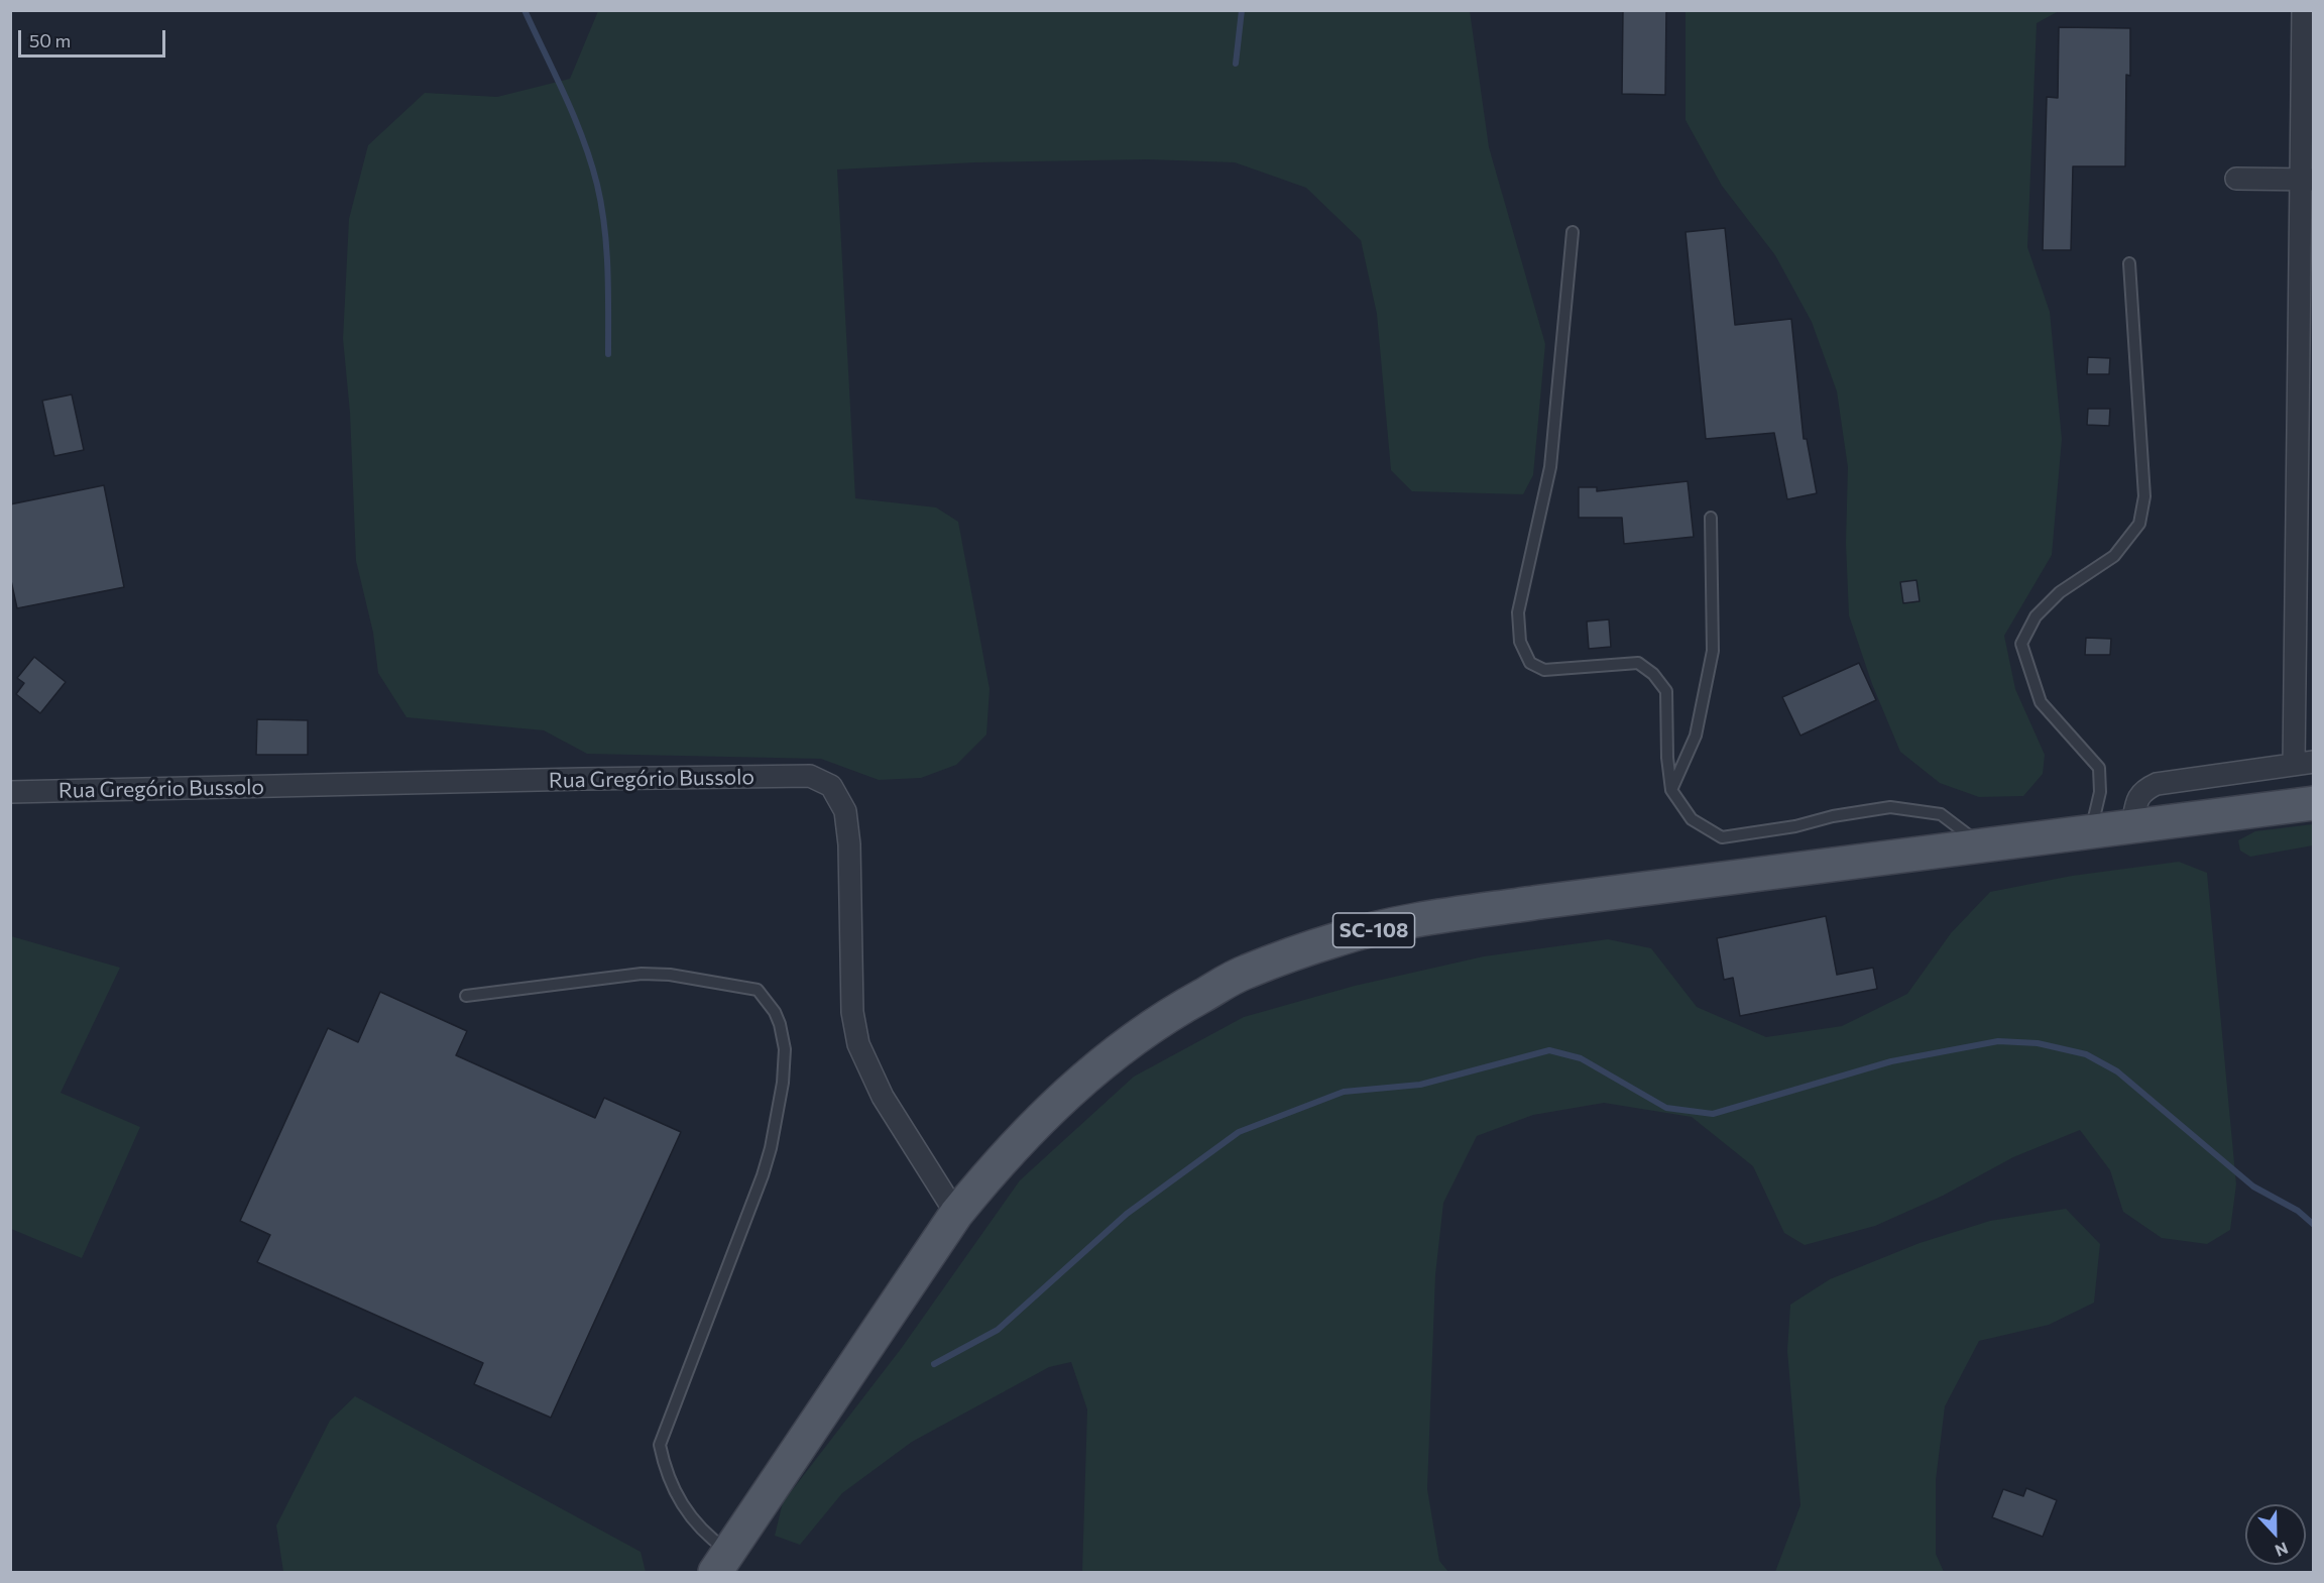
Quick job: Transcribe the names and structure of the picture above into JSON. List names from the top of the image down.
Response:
{
  "streets": {
    "main road": ["SC-108"],
    "street": ["Rua Gregório Bussolo"]
  },
  "crossings": [
    ["Rua Gregório Bussolo", "SC-108"]
  ],
  "scale_bar": "50 m",
  "north": "bottom"
}
